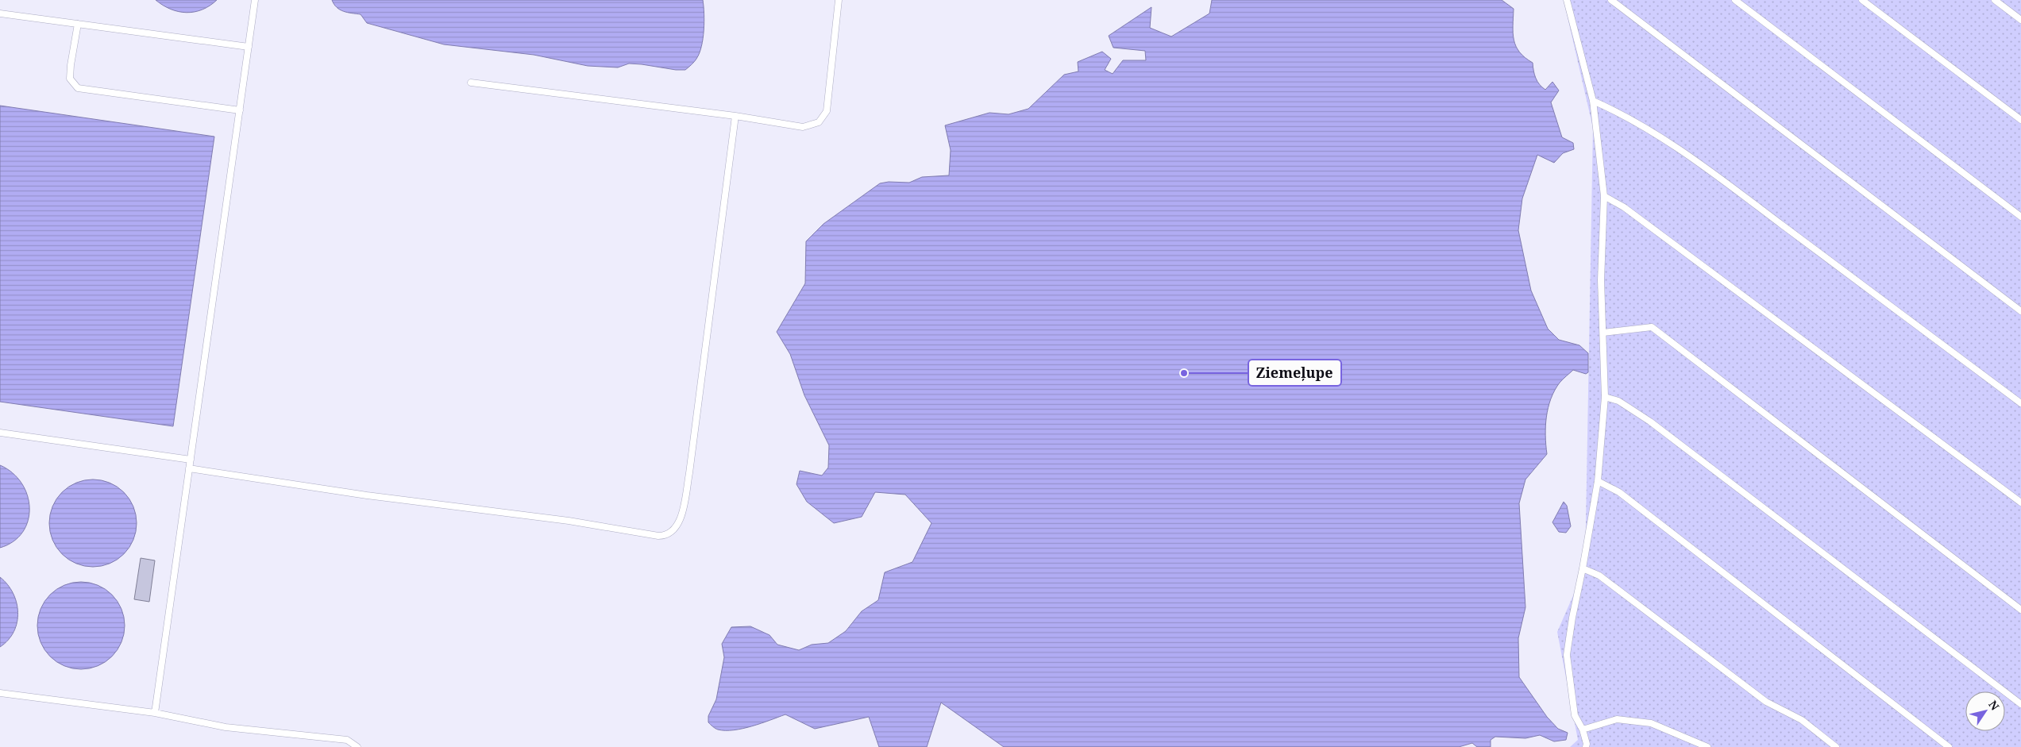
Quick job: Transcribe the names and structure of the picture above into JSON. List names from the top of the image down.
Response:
{
  "places": ["Ziemeļupe"],
  "north": "top right"
}
